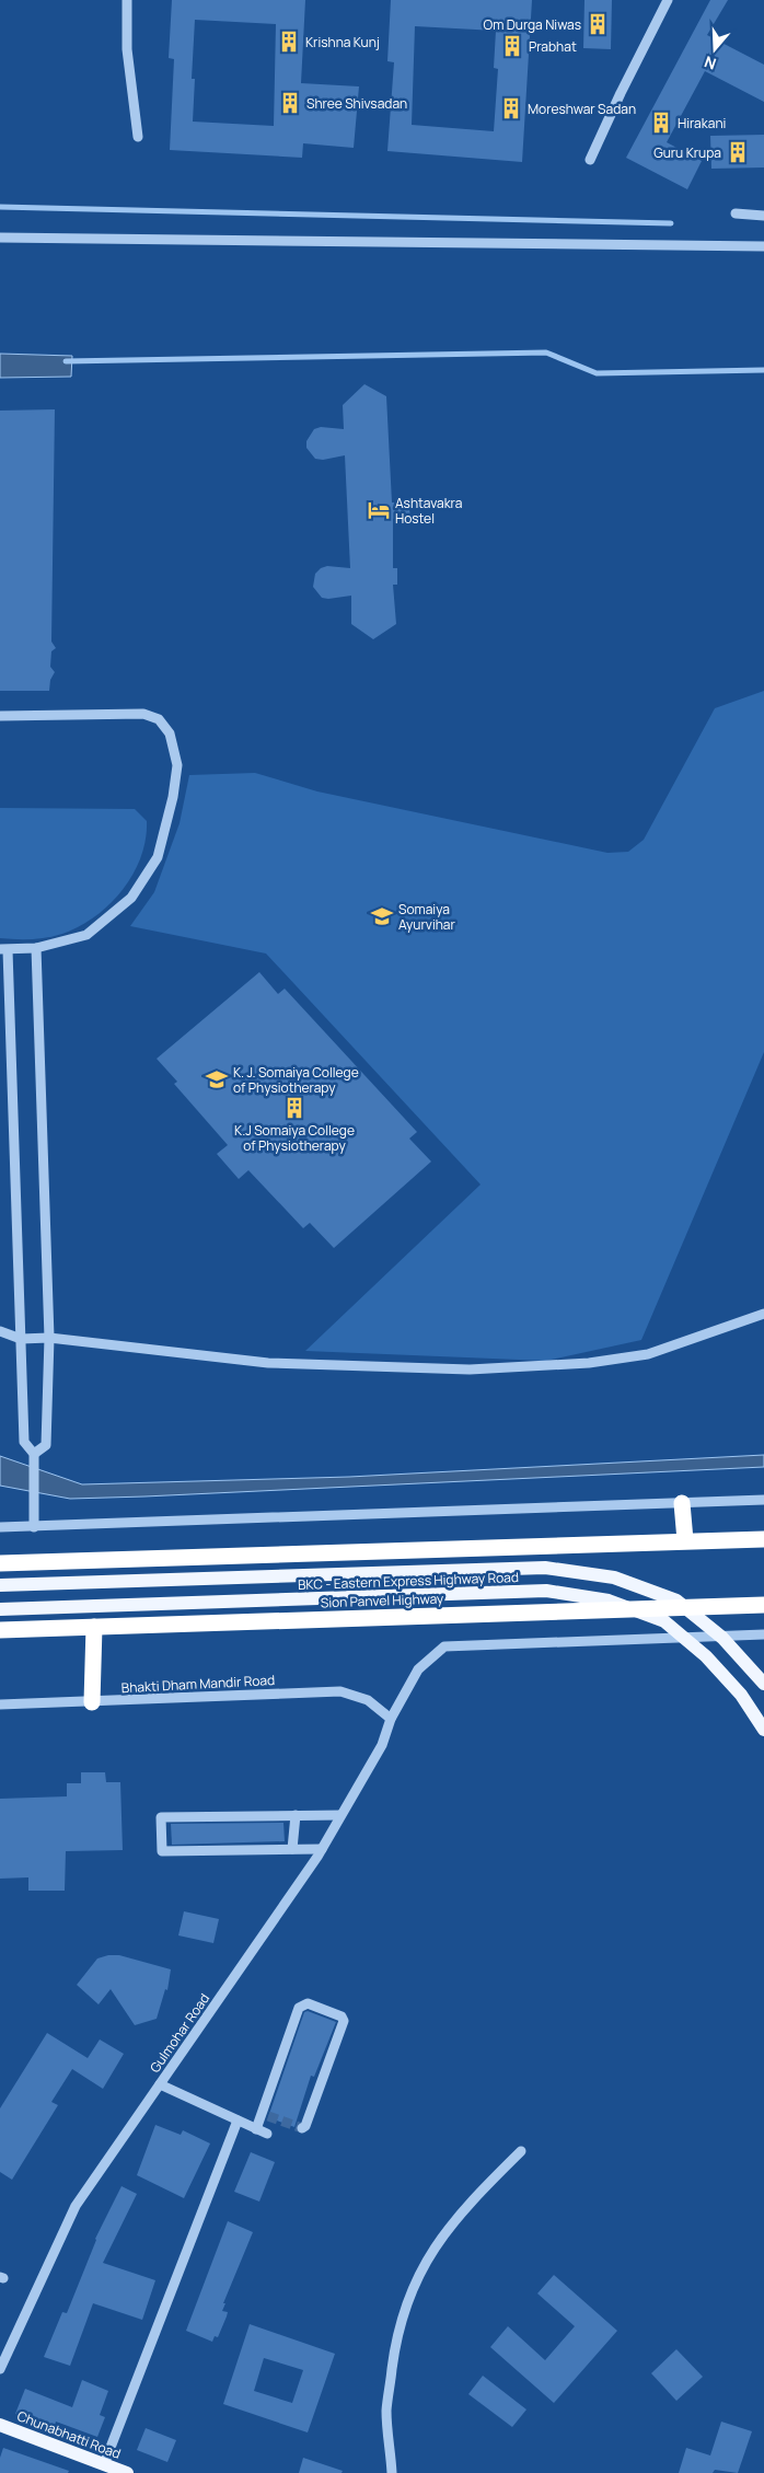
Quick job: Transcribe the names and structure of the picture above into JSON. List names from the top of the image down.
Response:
{
  "streets": {
    "highway": ["Sion Panvel Highway"],
    "main road": ["BKC - Eastern Express Highway Road", "Chunabhatti Road"],
    "street": ["Bhakti Dham Mandir Road", "Gulmohar Road"]
  },
  "crossings": [
    ["Bhakti Dham Mandir Road", "Gulmohar Road"]
  ],
  "places": {
    "building": [
      "Om Durga Niwas",
      "Krishna Kunj",
      "Prabhat",
      "Shree Shivsadan",
      "Moreshwar Sadan",
      "Hirakani",
      "Guru Krupa",
      "K.J Somaiya College of Physiotherapy"
    ],
    "hotel": ["Ashtavakra Hostel"],
    "school or university": ["Somaiya Ayurvihar", "K. J. Somaiya College of Physiotherapy"]
  },
  "north": "bottom"
}
